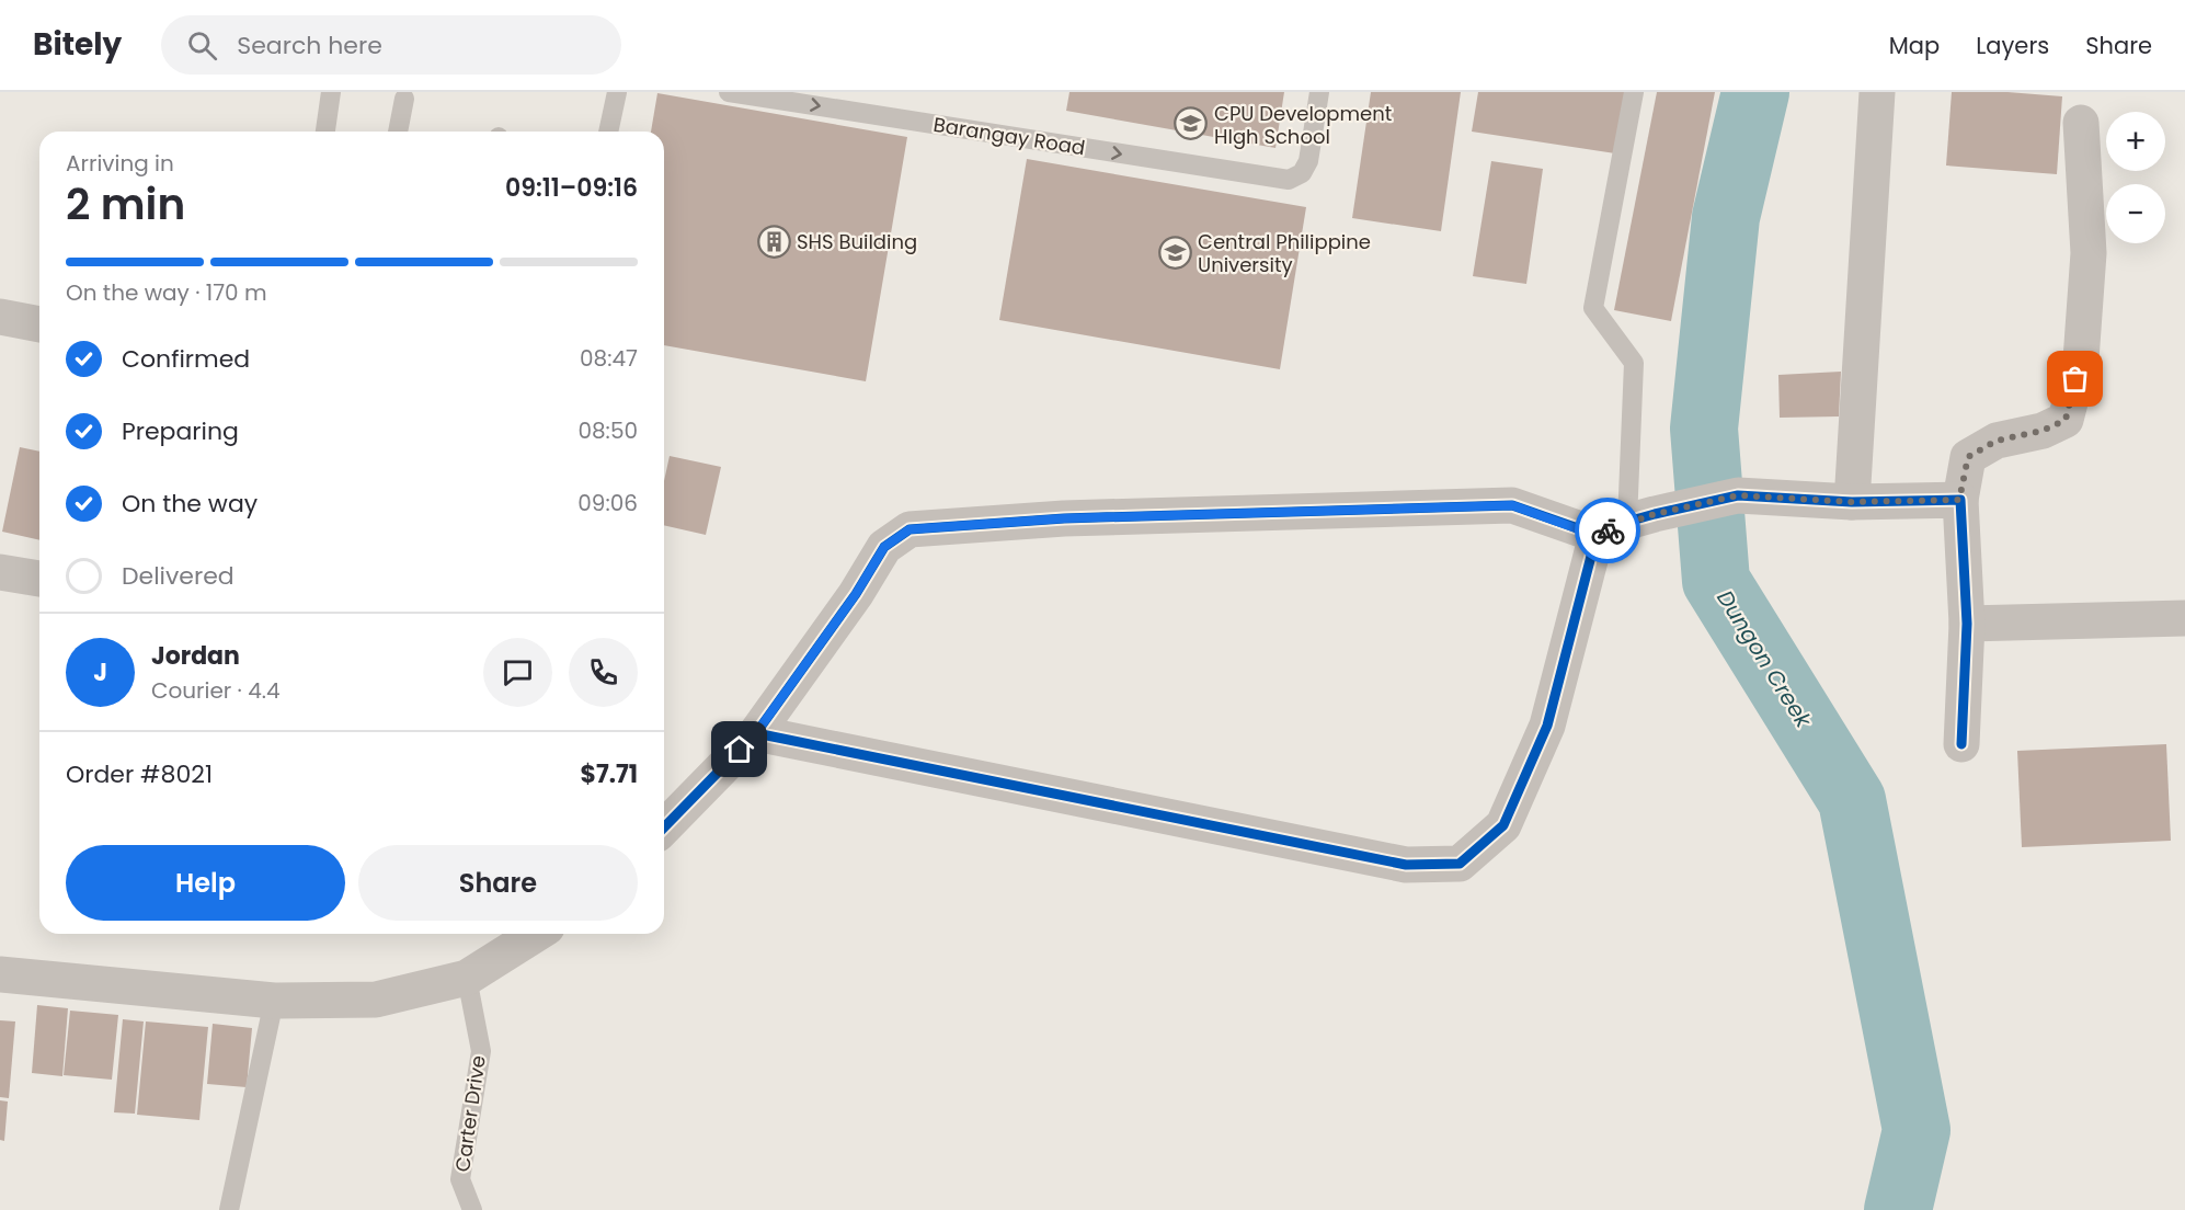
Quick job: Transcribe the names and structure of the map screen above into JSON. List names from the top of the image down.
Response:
{
  "streets": {
    "lane": ["Barangay Road", "Carter Drive"]
  },
  "one_way": ["Barangay Road"],
  "water": ["Dungon Creek"],
  "places": {
    "school or university": ["CPU Development HIgh School", "Central Philippine University"],
    "building": ["SHS Building"]
  },
  "page": {
    "header": "Bitely",
    "search": "Search here",
    "nav": ["Map", "Layers", "Share"],
    "map_buttons": ["+", "−"],
    "heading": ["2 min", "Arriving in", "09:11–09:16"],
    "panel": [
      "Jordan",
      "Courier · 4.4",
      "Order #8021",
      "$7.71"
    ],
    "bar": "On the way · 170 m",
    "list": [
      ["Confirmed", "08:47"],
      ["Preparing", "08:50"],
      ["On the way", "09:06"],
      "Delivered"
    ],
    "round": "J",
    "buttons": ["Help", "Share"]
  }
}
